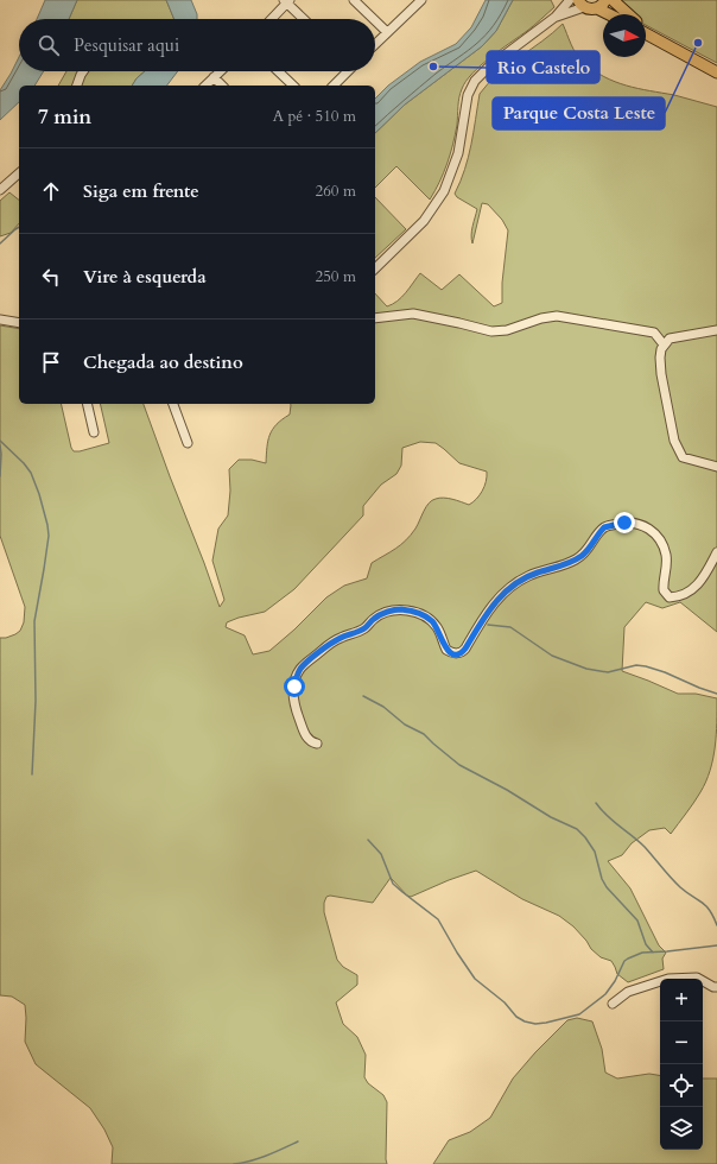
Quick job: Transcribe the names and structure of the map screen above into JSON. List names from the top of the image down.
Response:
{
  "places": ["Parque Costa Leste", "Rio Castelo"],
  "north": "right",
  "page": {
    "search": "Pesquisar aqui",
    "heading": ["7 min", "A pé · 510 m"],
    "list": [
      ["Siga em frente", "260 m"],
      ["Vire à esquerda", "250 m"],
      "Chegada ao destino"
    ],
    "map_buttons": ["+", "−"]
  }
}
